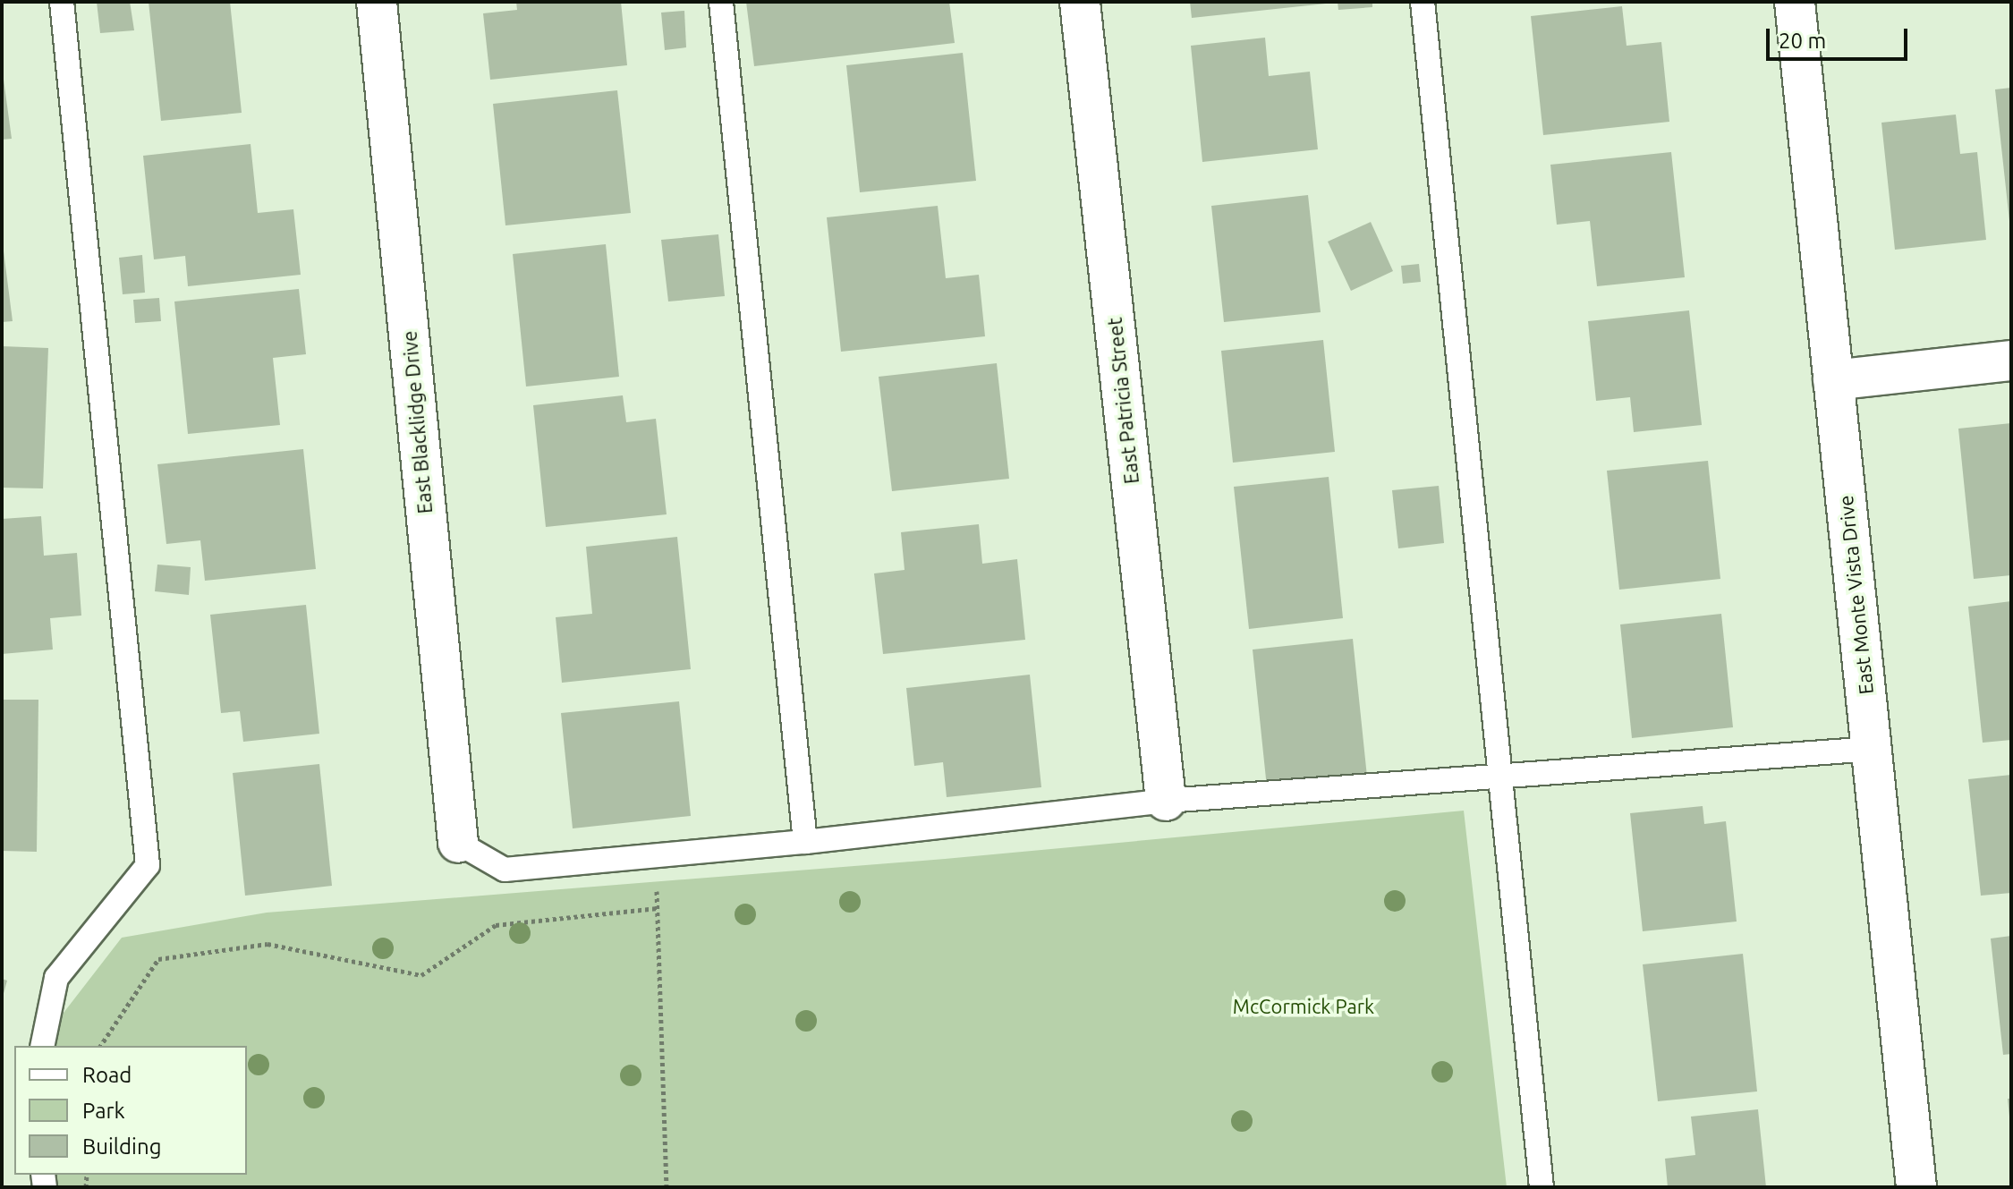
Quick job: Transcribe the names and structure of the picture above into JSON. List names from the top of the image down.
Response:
{
  "streets": {
    "street": ["East Patricia Street", "East Blacklidge Drive", "East Monte Vista Drive"]
  },
  "parks": ["McCormick Park"],
  "legend": ["Road", "Park", "Building"],
  "scale_bar": "20 m"
}
